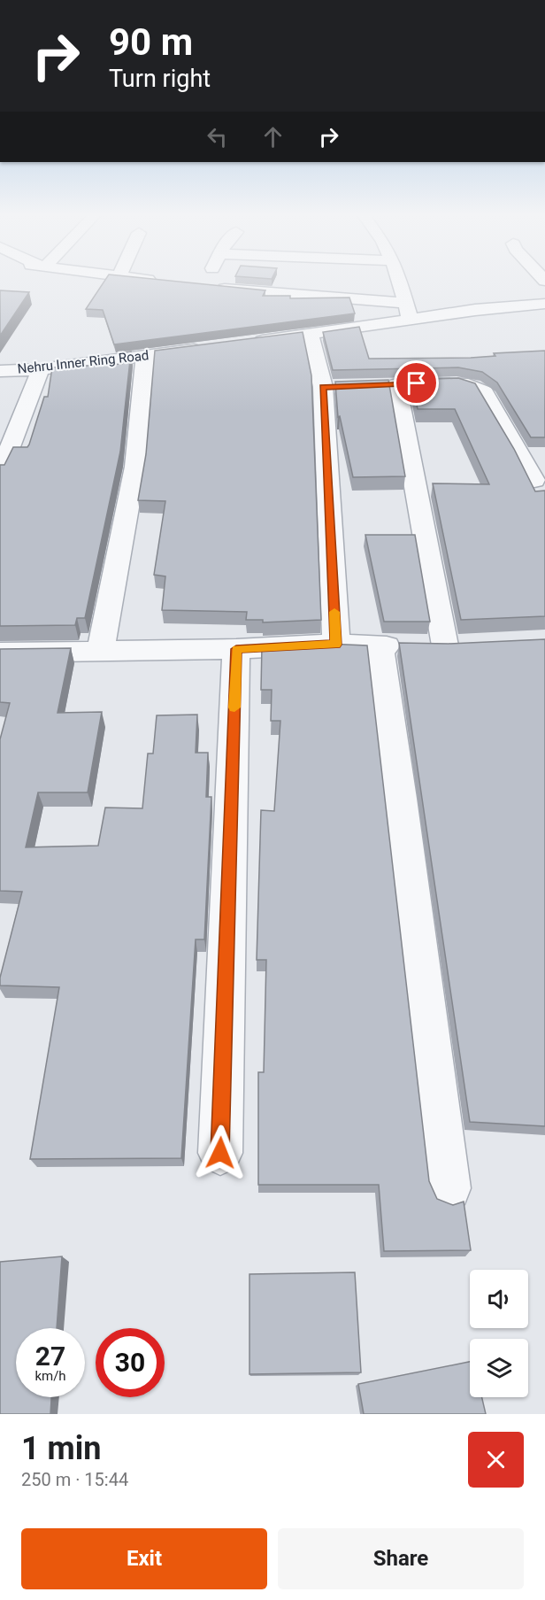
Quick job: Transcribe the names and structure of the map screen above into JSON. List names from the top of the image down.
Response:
{
  "streets": {
    "street": ["Nehru Inner Ring Road"]
  },
  "page": {
    "turn": ["90 m", "Turn right"],
    "speed": "27 km/h",
    "limit": "30",
    "heading": ["1 min", "250 m · 15:44"],
    "buttons": ["Exit", "Share"]
  }
}
